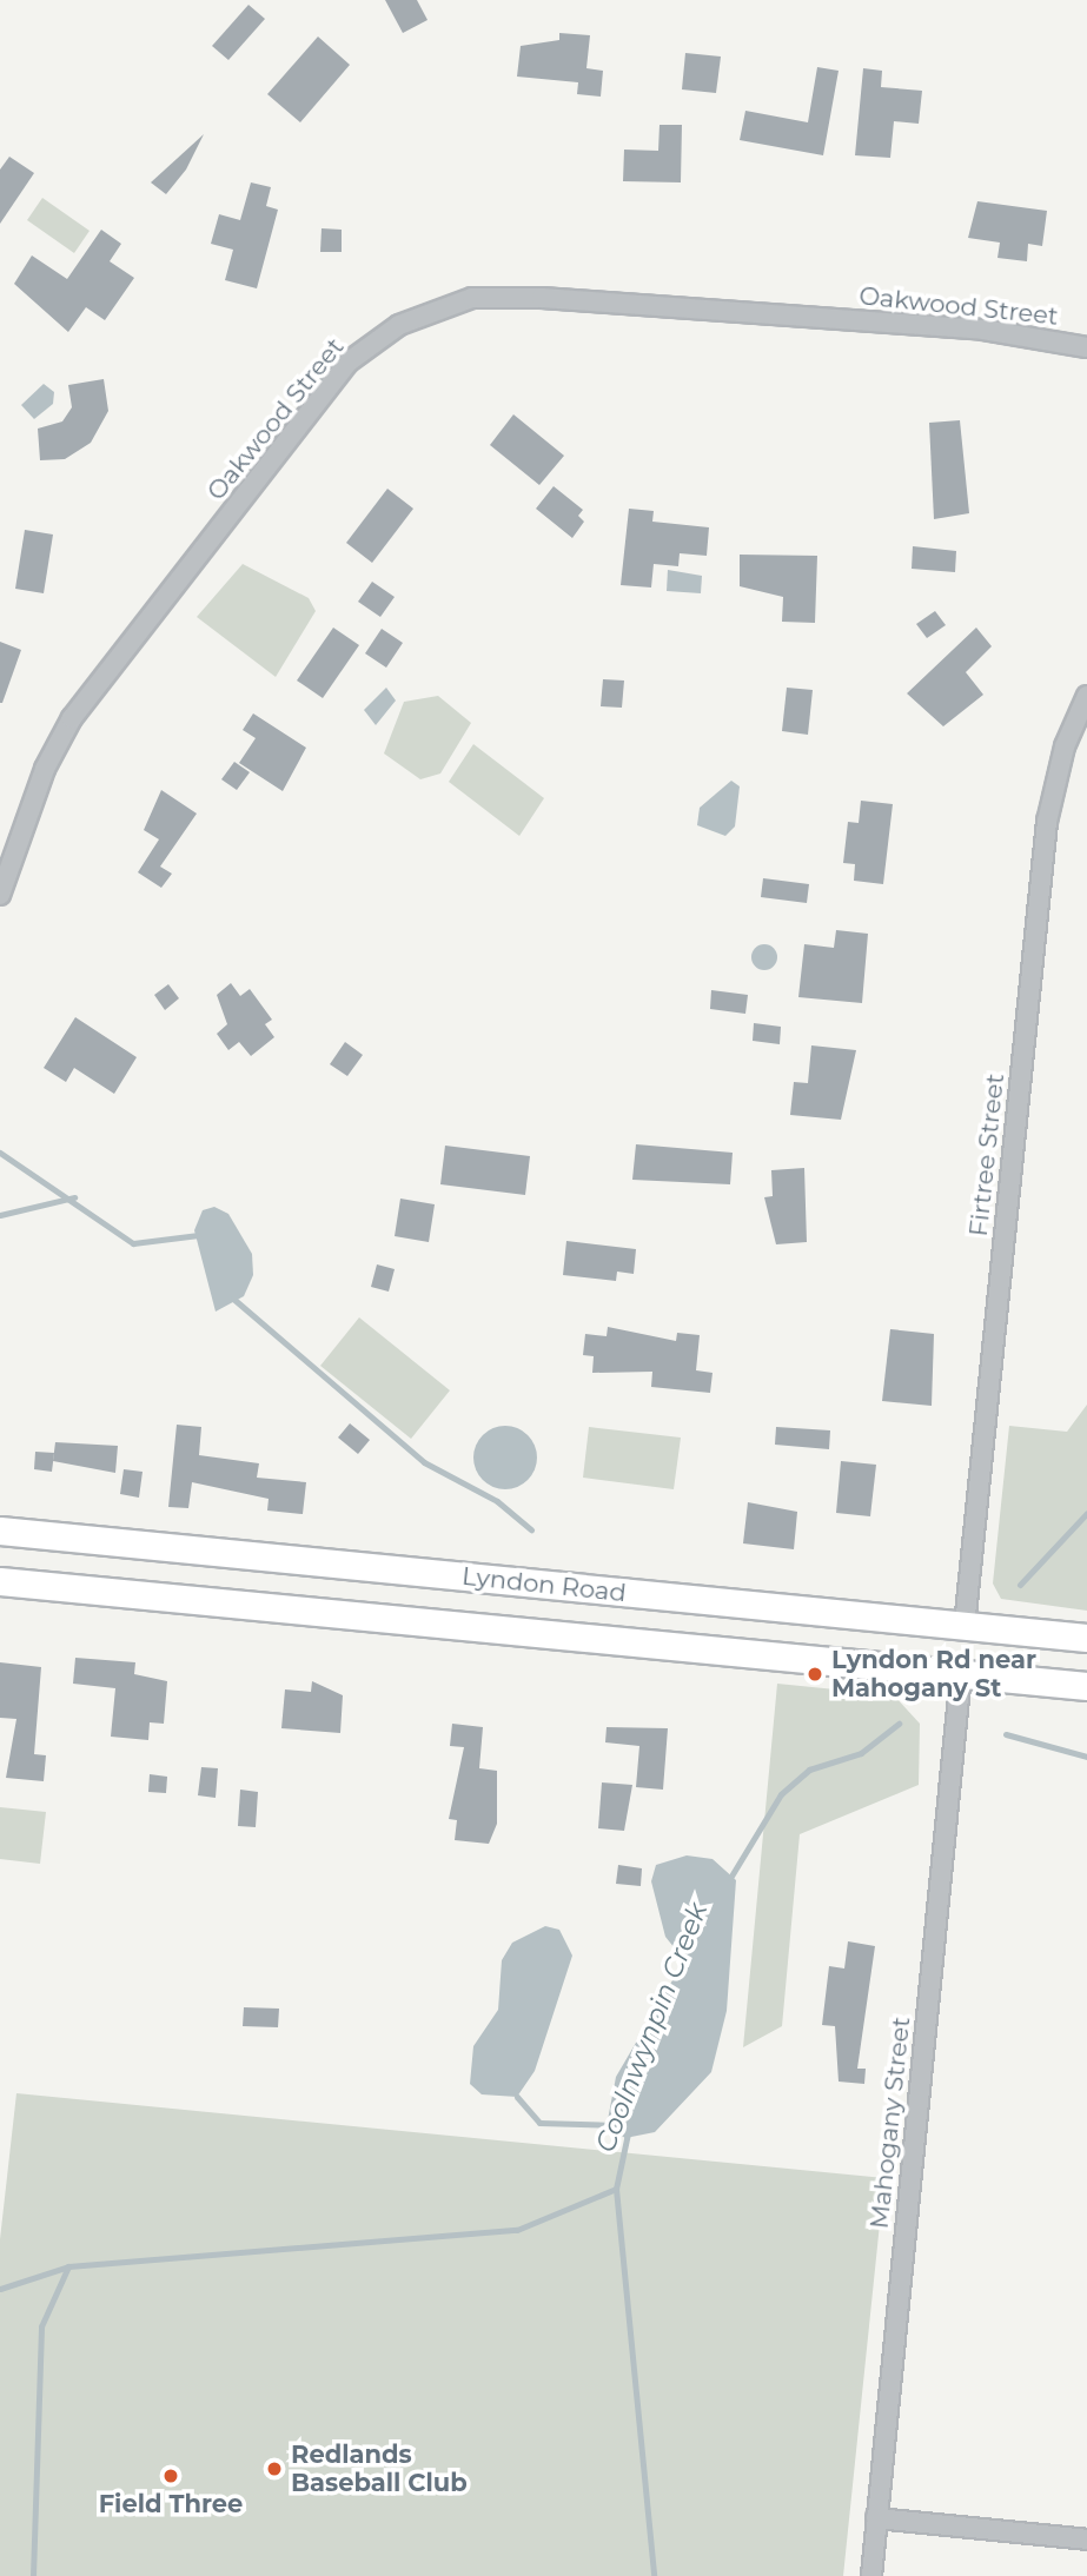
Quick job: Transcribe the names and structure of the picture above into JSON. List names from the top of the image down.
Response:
{
  "streets": {
    "main road": ["Lyndon Road"],
    "street": ["Oakwood Street", "Firtree Street", "Mahogany Street"]
  },
  "crossings": [
    ["Firtree Street", "Lyndon Road"],
    ["Lyndon Road", "Mahogany Street"]
  ],
  "water": ["Coolnwynpin Creek"],
  "places": ["Lyndon Rd near Mahogany St", "Redlands Baseball Club", "Field Three"]
}
